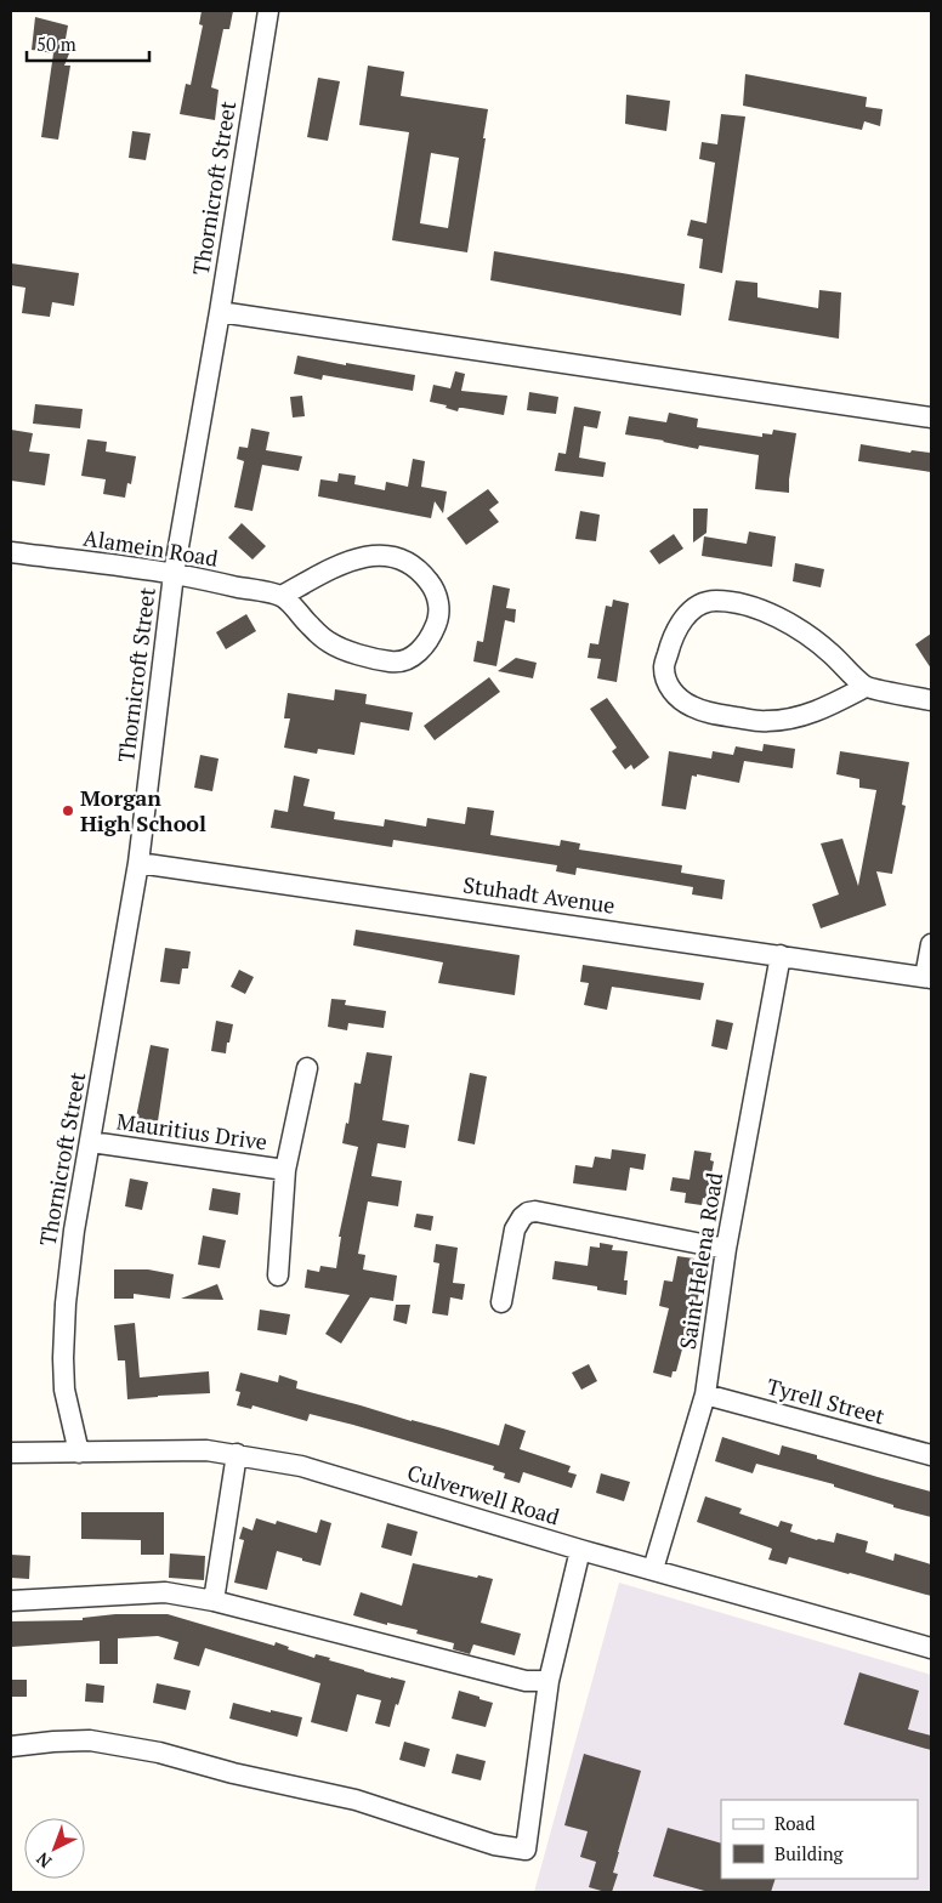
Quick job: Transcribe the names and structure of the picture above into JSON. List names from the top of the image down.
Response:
{
  "streets": {
    "street": [
      "Thornicroft Street",
      "Alamein Road",
      "Stuhadt Avenue",
      "Mauritius Drive",
      "Saint Helena Road",
      "Tyrell Street",
      "Culverwell Road"
    ]
  },
  "crossings": [
    ["Thornicroft Street", "Alamein Road"],
    ["Thornicroft Street", "Stuhadt Avenue"],
    ["Thornicroft Street", "Mauritius Drive"],
    ["Thornicroft Street", "Culverwell Road"],
    ["Stuhadt Avenue", "Saint Helena Road"],
    ["Saint Helena Road", "Tyrell Street"],
    ["Saint Helena Road", "Culverwell Road"]
  ],
  "places": ["Morgan High School"],
  "legend": ["Road", "Building"],
  "scale_bar": "50 m",
  "north": "bottom left"
}
